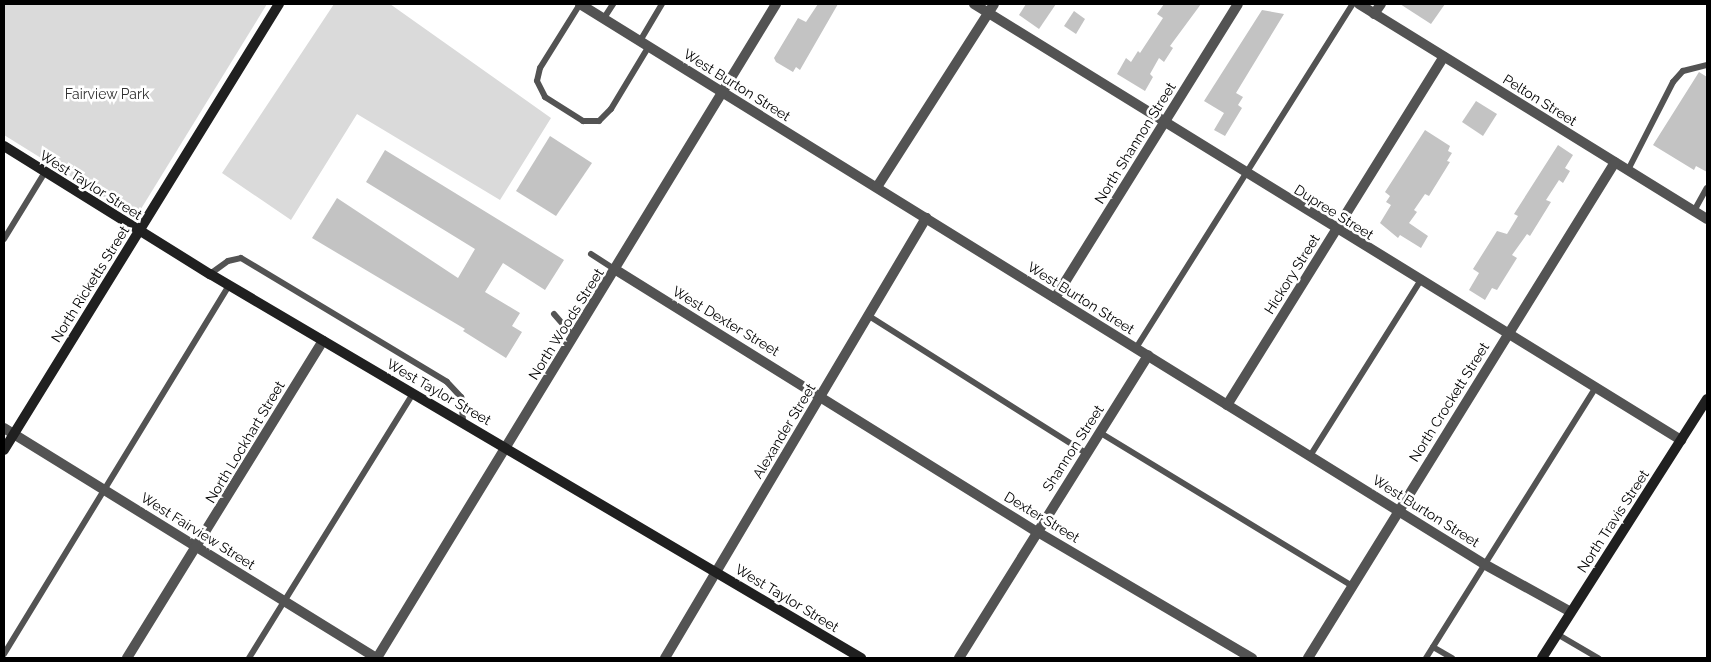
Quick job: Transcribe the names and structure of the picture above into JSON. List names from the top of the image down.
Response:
{
  "streets": {
    "main road": ["West Taylor Street", "North Ricketts Street", "North Travis Street"],
    "street": [
      "West Burton Street",
      "Pelton Street",
      "North Shannon Street",
      "Dupree Street",
      "Hickory Street",
      "West Dexter Street",
      "North Woods Street",
      "North Crockett Street",
      "Alexander Street",
      "North Lockhart Street",
      "Shannon Street",
      "Dexter Street",
      "West Fairview Street"
    ]
  },
  "crossings": [
    ["West Burton Street", "North Shannon Street"],
    ["West Burton Street", "Hickory Street"],
    ["West Burton Street", "North Woods Street"],
    ["West Burton Street", "North Crockett Street"],
    ["West Burton Street", "Alexander Street"],
    ["West Burton Street", "Shannon Street"],
    ["West Burton Street", "North Travis Street"],
    ["Pelton Street", "Hickory Street"],
    ["Pelton Street", "North Crockett Street"],
    ["North Shannon Street", "Dupree Street"],
    ["West Taylor Street", "North Ricketts Street"],
    ["West Taylor Street", "North Woods Street"],
    ["West Taylor Street", "Alexander Street"],
    ["West Taylor Street", "North Lockhart Street"],
    ["Dupree Street", "Hickory Street"],
    ["Dupree Street", "North Crockett Street"],
    ["Dupree Street", "North Travis Street"],
    ["North Ricketts Street", "West Fairview Street"],
    ["West Dexter Street", "North Woods Street"],
    ["West Dexter Street", "Alexander Street"],
    ["West Dexter Street", "Dexter Street"],
    ["North Woods Street", "West Fairview Street"],
    ["Alexander Street", "Dexter Street"],
    ["North Lockhart Street", "West Fairview Street"],
    ["Shannon Street", "Dexter Street"]
  ],
  "parks": ["Fairview Park"]
}
